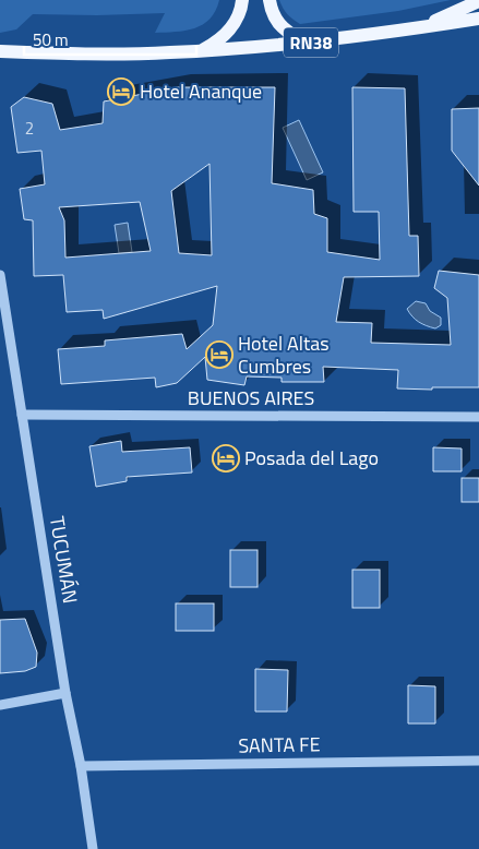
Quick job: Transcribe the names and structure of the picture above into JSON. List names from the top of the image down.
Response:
{
  "streets": {
    "main road": ["RN38"],
    "street": ["BUENOS AIRES", "TUCUMÁN", "SANTA FE"]
  },
  "crossings": [
    ["BUENOS AIRES", "TUCUMÁN"],
    ["TUCUMÁN", "SANTA FE"]
  ],
  "places": {
    "hotel": ["Hotel Ananque", "Hotel Altas Cumbres", "Posada del Lago"]
  },
  "house_numbers": ["2"],
  "scale_bar": "50 m"
}
